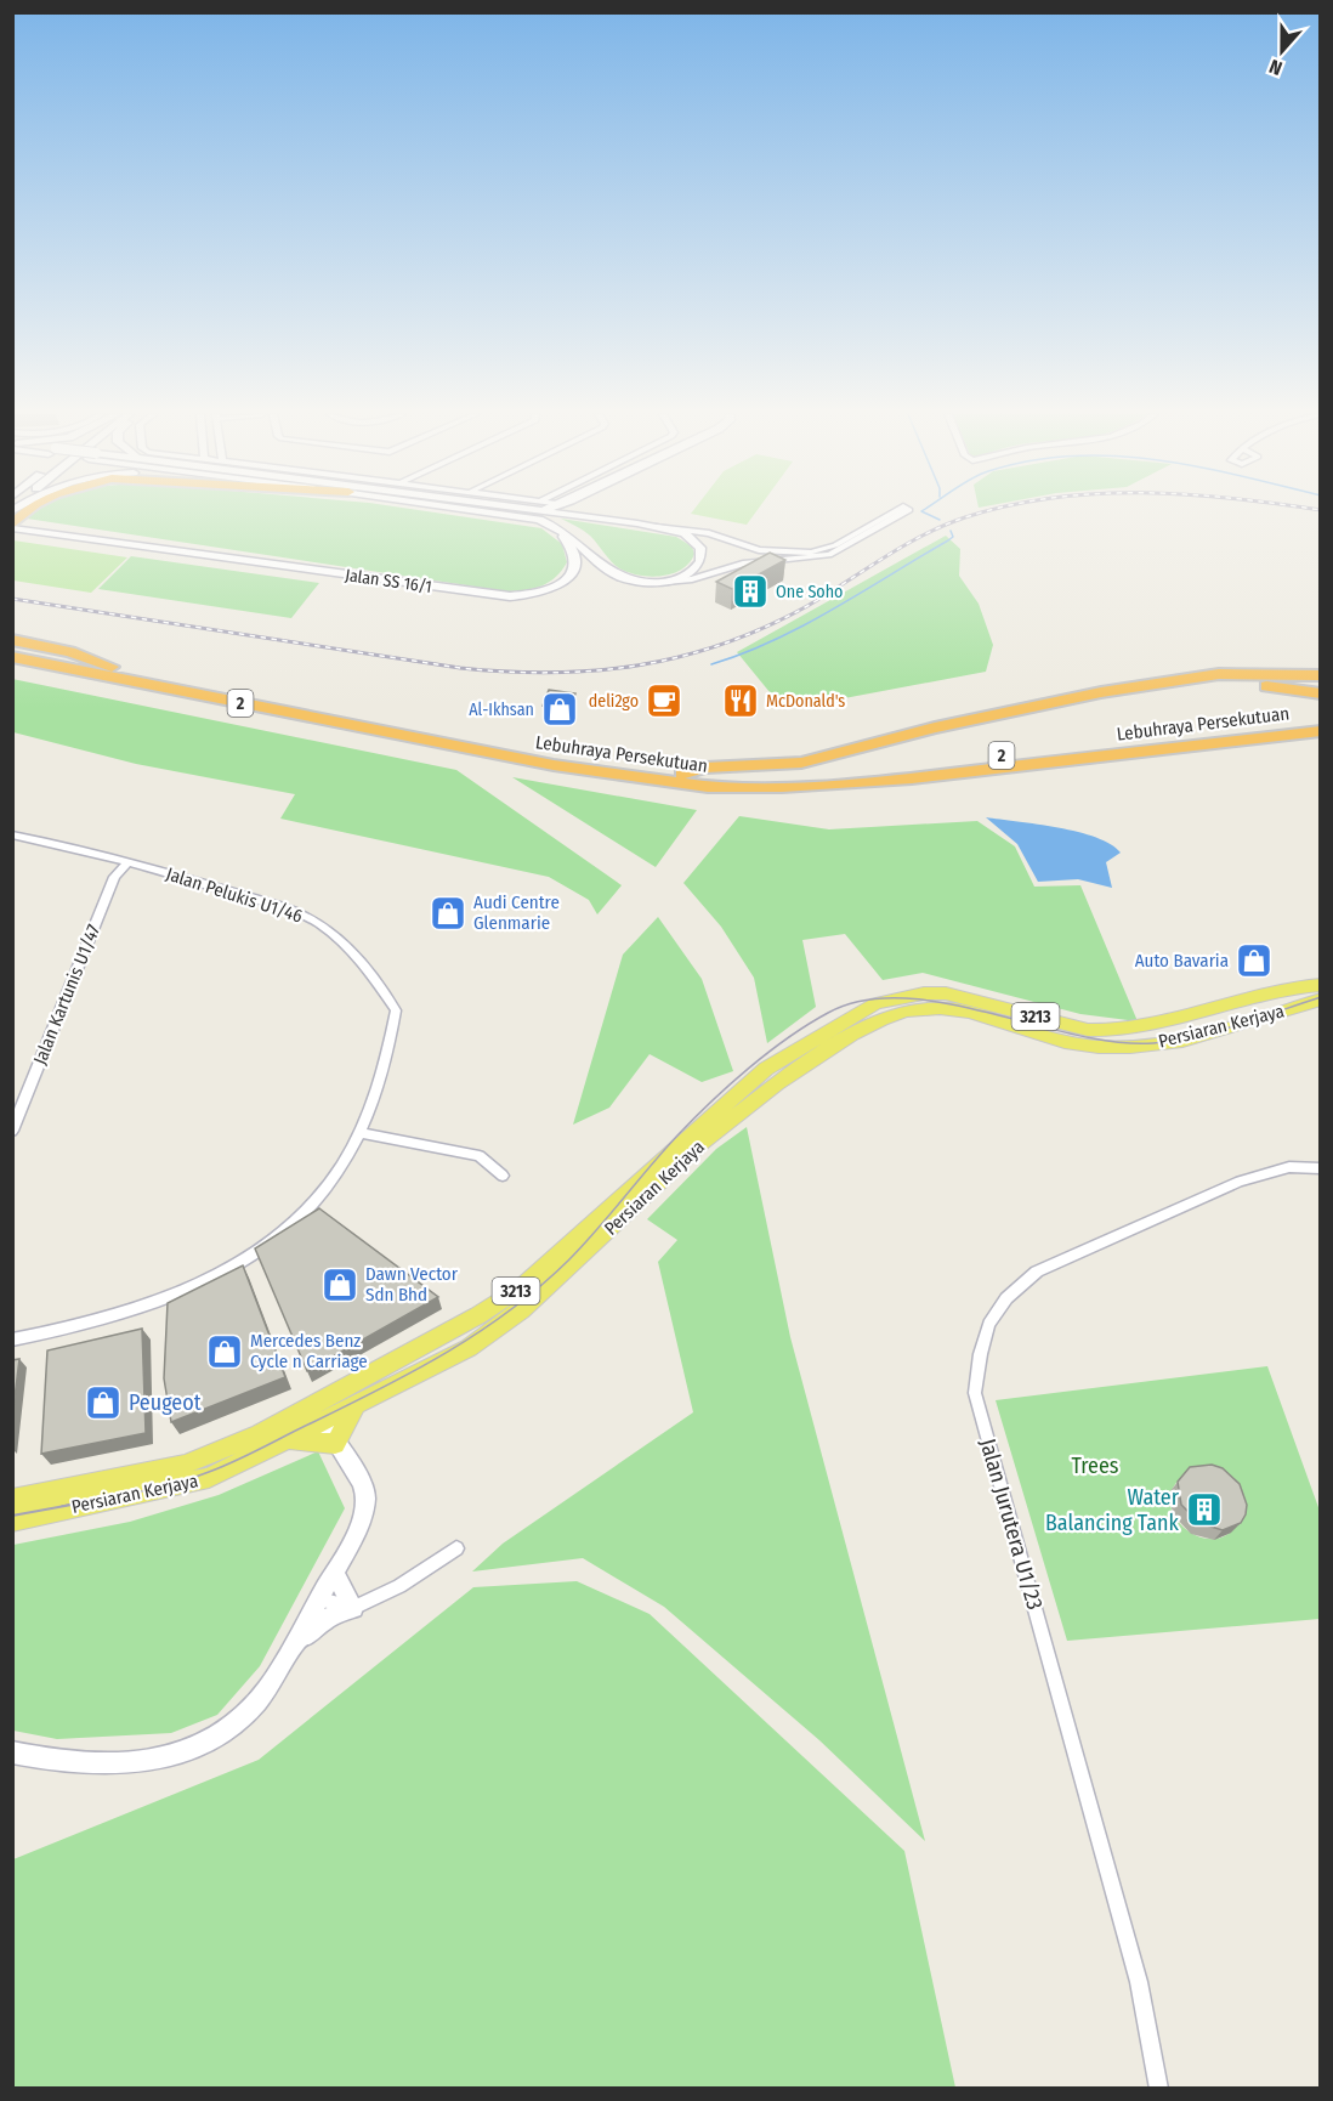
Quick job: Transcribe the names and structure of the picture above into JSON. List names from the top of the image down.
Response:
{
  "streets": {
    "highway": ["2", "Lebuhraya Persekutuan"],
    "main road": ["Jalan SS 16/1", "3213", "Persiaran Kerjaya"],
    "street": ["Jalan Pelukis U1/46", "Jalan Kartunis U1/47", "Jalan Jurutera U1/23"]
  },
  "crossings": [
    ["Jalan Pelukis U1/46", "Jalan Kartunis U1/47"]
  ],
  "parks": ["Trees"],
  "places": {
    "building": ["One Soho", "Water Balancing Tank"],
    "cafe": ["deli2go"],
    "restaurant": ["McDonald's"],
    "shop": [
      "Al-Ikhsan",
      "Audi Centre Glenmarie",
      "Auto Bavaria",
      "Dawn Vector Sdn Bhd",
      "Mercedes Benz Cycle n Carriage",
      "Peugeot"
    ]
  },
  "north": "bottom"
}
